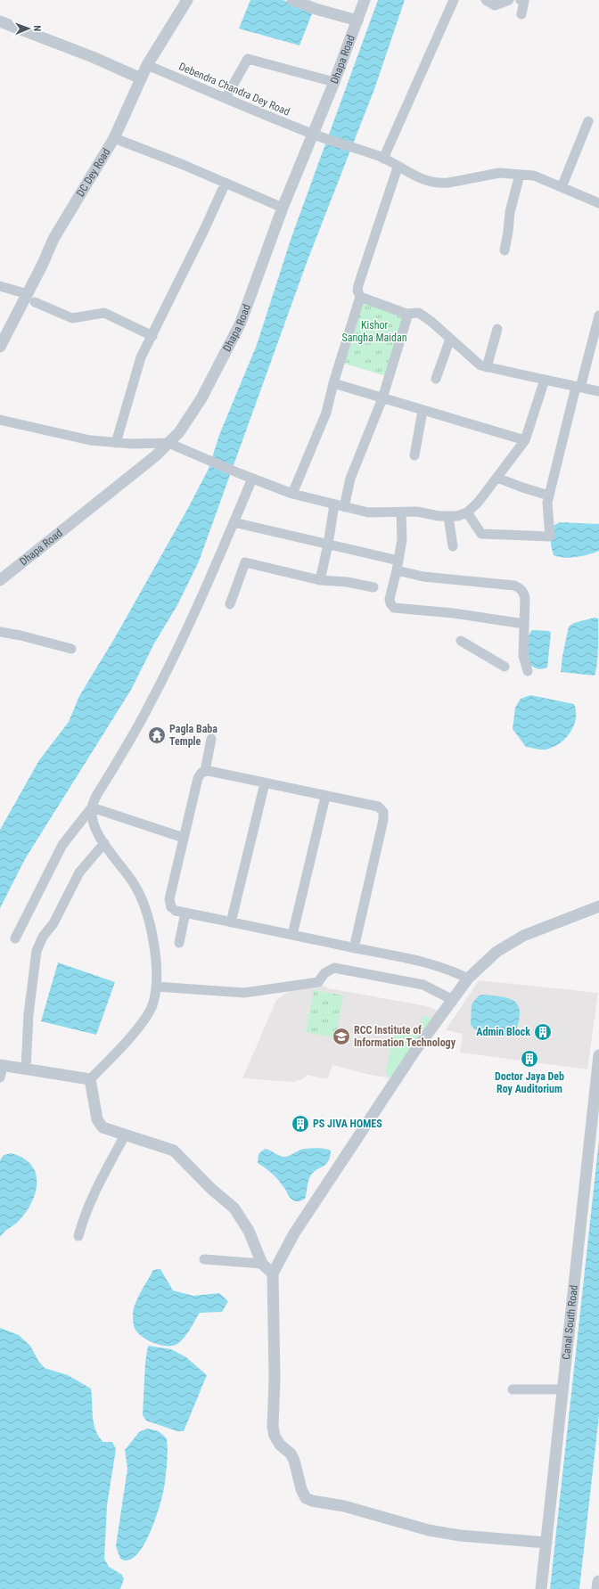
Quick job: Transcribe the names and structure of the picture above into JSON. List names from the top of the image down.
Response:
{
  "streets": {
    "street": [
      "Dhapa Road",
      "Debendra Chandra Dey Road",
      "DC Dey Road",
      "Canal South Road"
    ]
  },
  "crossings": [
    ["Dhapa Road", "Debendra Chandra Dey Road"],
    ["Debendra Chandra Dey Road", "DC Dey Road"]
  ],
  "parks": ["Kishor Sangha Maidan"],
  "places": {
    "temple": ["Pagla Baba Temple"],
    "building": ["Admin Block", "Doctor Jaya Deb Roy Auditorium", "PS JIVA HOMES"],
    "school or university": ["RCC Institute of Information Technology"]
  },
  "north": "right"
}
